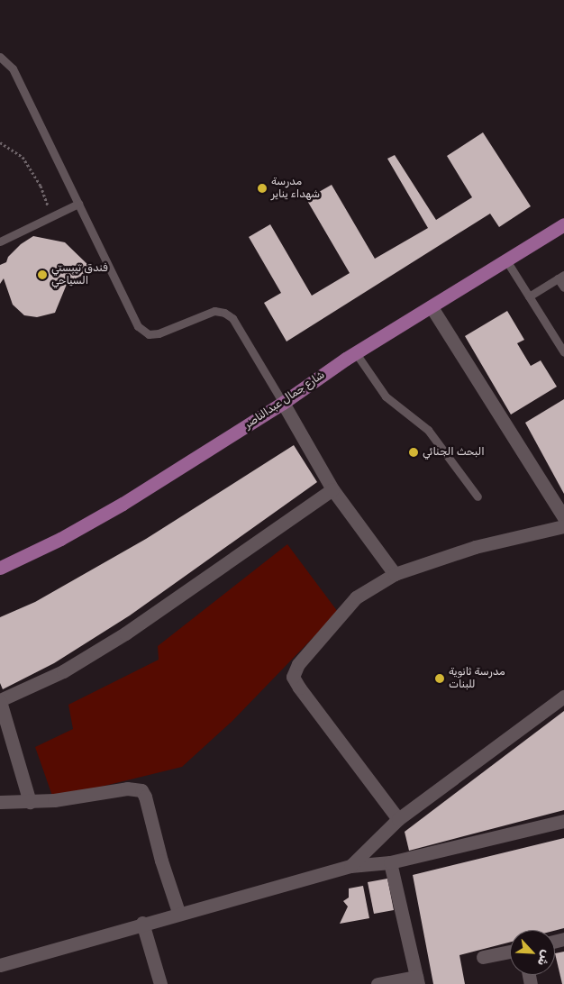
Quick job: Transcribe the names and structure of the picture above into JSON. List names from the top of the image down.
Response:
{
  "streets": {
    "main road": ["شارع جمال عبدالناصر"]
  },
  "places": [
    "مدرسة شهداء يناير",
    "فندق تيبستي السياحي",
    "البحث الجنائي",
    "مدرسة ثانوية للبنات"
  ],
  "north": "bottom right"
}
